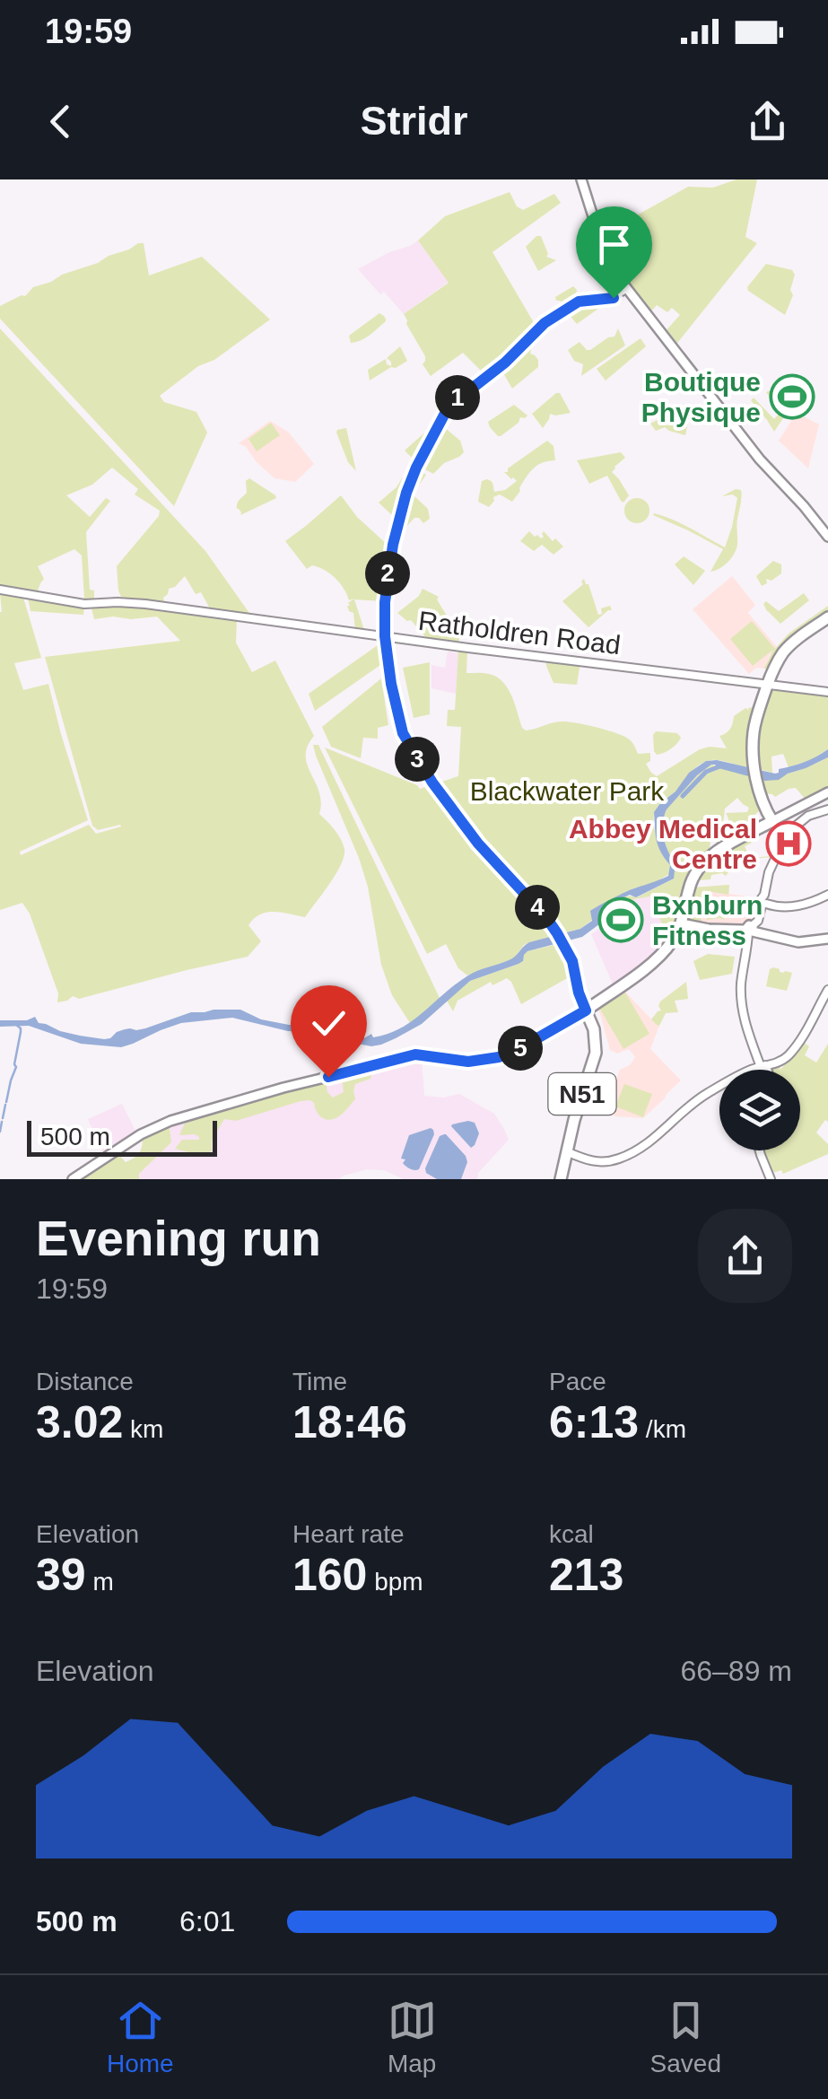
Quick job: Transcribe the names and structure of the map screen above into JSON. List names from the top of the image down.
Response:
{
  "streets": {
    "main road": ["N51"],
    "street": ["Ratholdren Road"]
  },
  "parks": ["Blackwater Park"],
  "places": {
    "sports": ["Boutique Physique", "Bxnburn Fitness"],
    "hospital": ["Abbey Medical Centre"]
  },
  "scale_bar": "500 m",
  "page": {
    "status": "19:59",
    "header": "Stridr",
    "pins": [
      "1",
      "2",
      "3",
      "4",
      "5"
    ],
    "scale": "500 m",
    "heading": ["Evening run", "19:59"],
    "stats": [
      ["Distance", "3.02 km"],
      ["Time", "18:46"],
      ["Pace", "6:13 /km"],
      ["Elevation", "39 m"],
      ["Heart rate", "160 bpm"],
      ["kcal", "213"]
    ],
    "chart": ["Elevation", "66–89 m"],
    "list": [
      {
        "name": "500 m",
        "note": "6:01"
      }
    ],
    "tabs": ["Home", "Map", "Saved"]
  }
}
